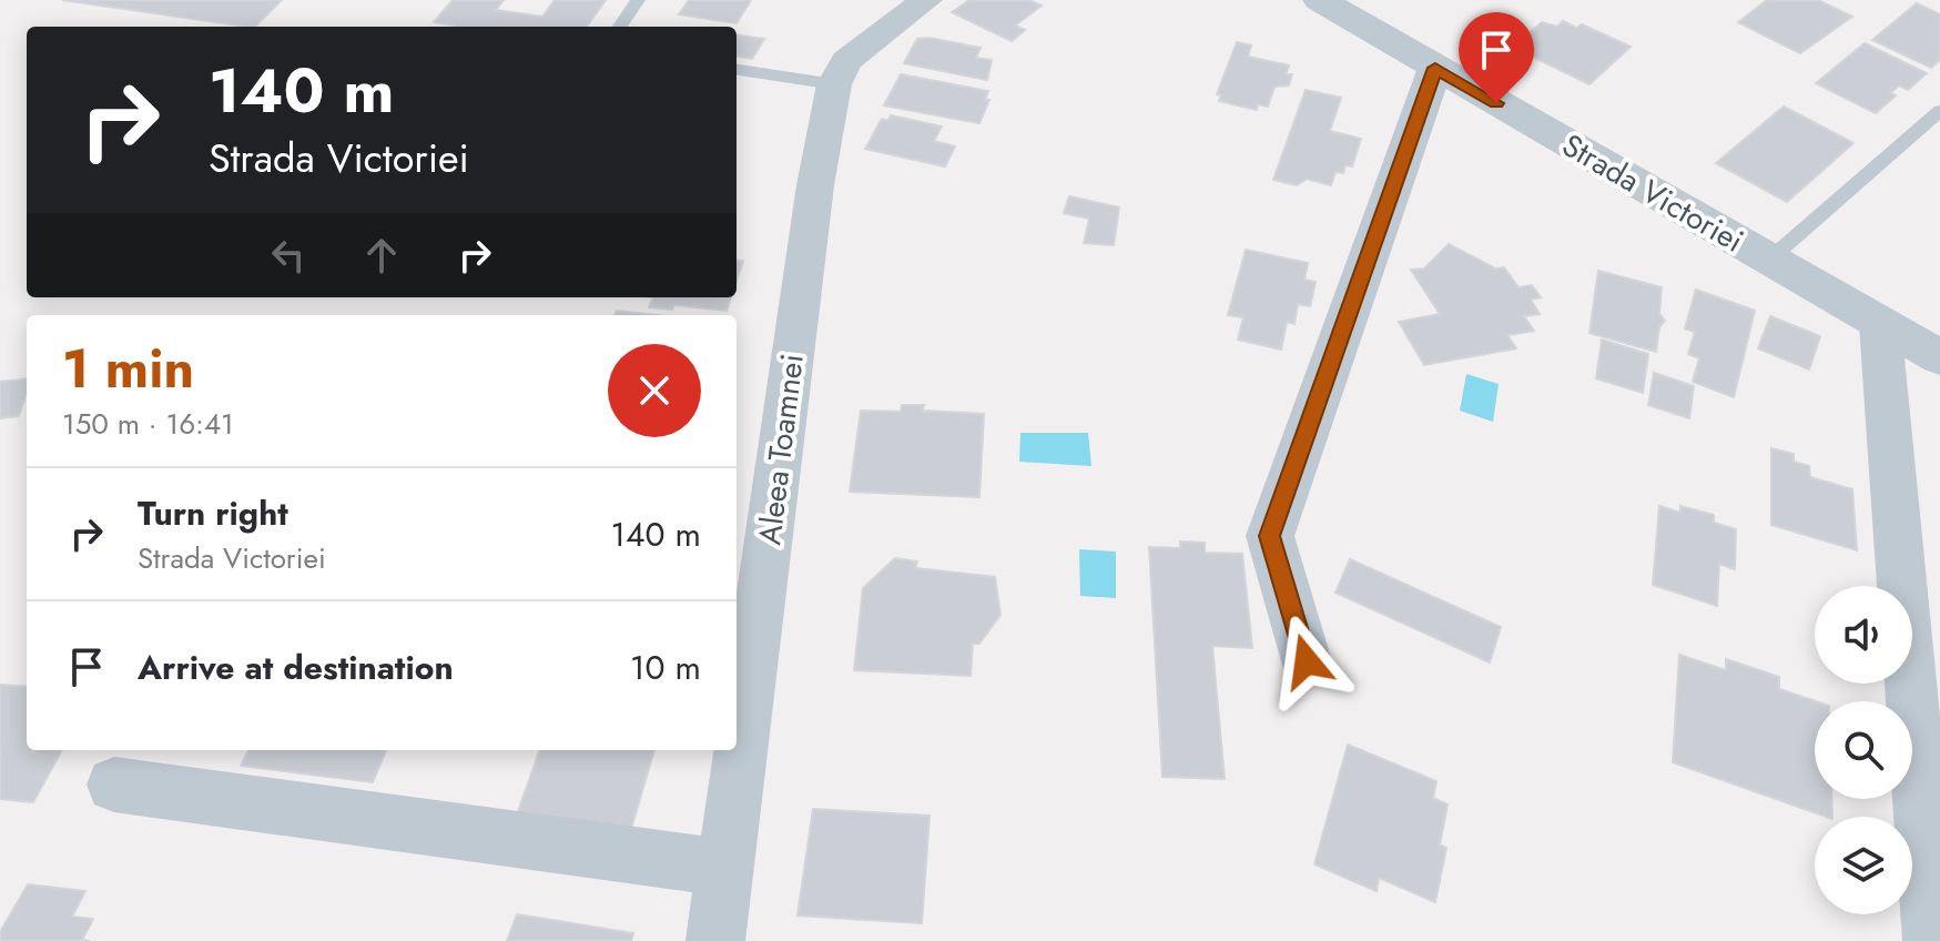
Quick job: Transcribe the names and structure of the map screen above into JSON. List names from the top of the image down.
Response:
{
  "streets": {
    "street": ["Strada Victoriei", "Aleea Toamnei"]
  },
  "page": {
    "turn": ["140 m", "Strada Victoriei"],
    "heading": ["1 min", "150 m · 16:41"],
    "list": [
      {
        "name": "Turn right",
        "note": "Strada Victoriei",
        "value": "140 m"
      },
      {
        "name": "Arrive at destination",
        "value": "10 m"
      }
    ]
  }
}
